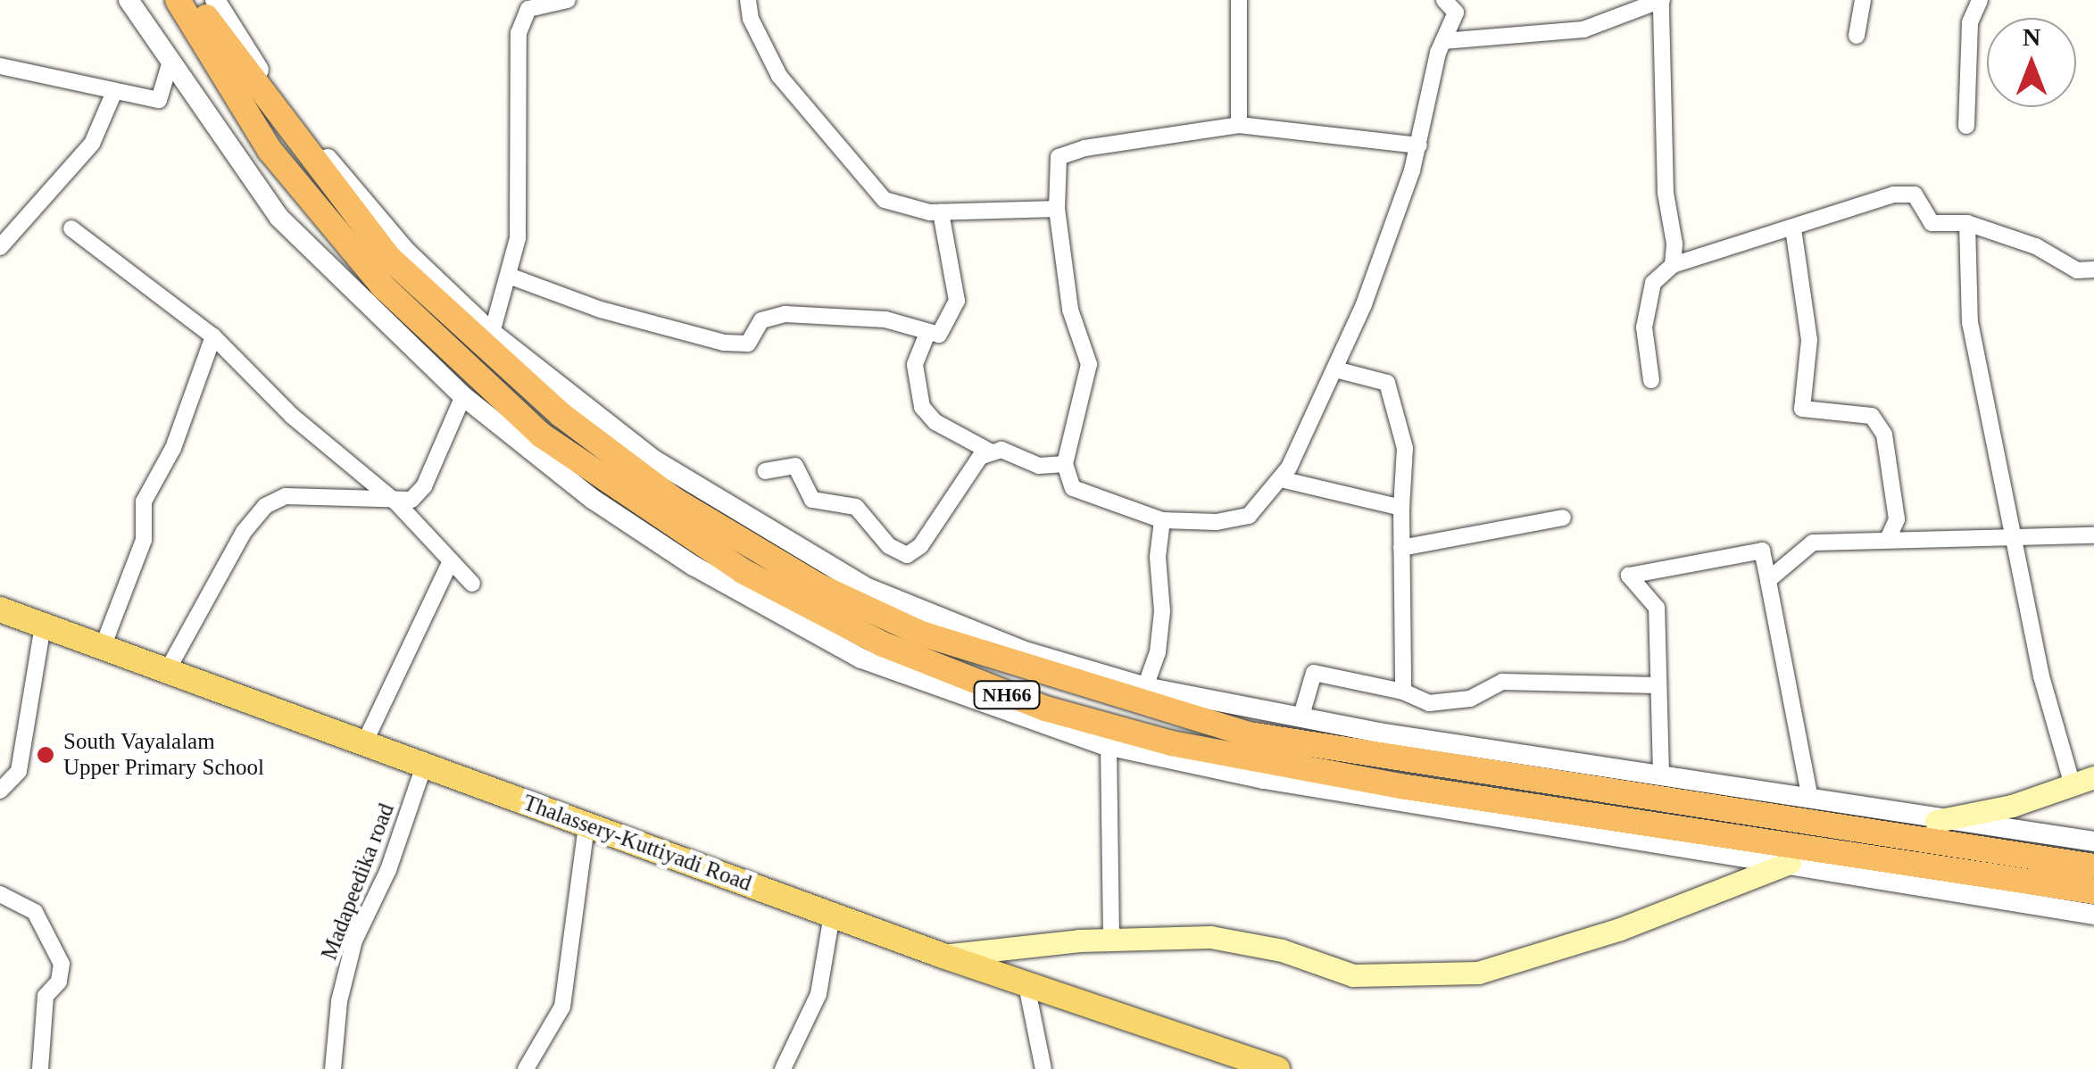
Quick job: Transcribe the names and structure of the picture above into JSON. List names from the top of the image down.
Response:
{
  "streets": {
    "highway": ["NH66"],
    "main road": ["Thalassery-Kuttiyadi Road"],
    "street": ["Madapeedika road"]
  },
  "crossings": [
    ["Thalassery-Kuttiyadi Road", "Madapeedika road"]
  ],
  "places": ["South Vayalalam Upper Primary School"],
  "north": "top"
}
